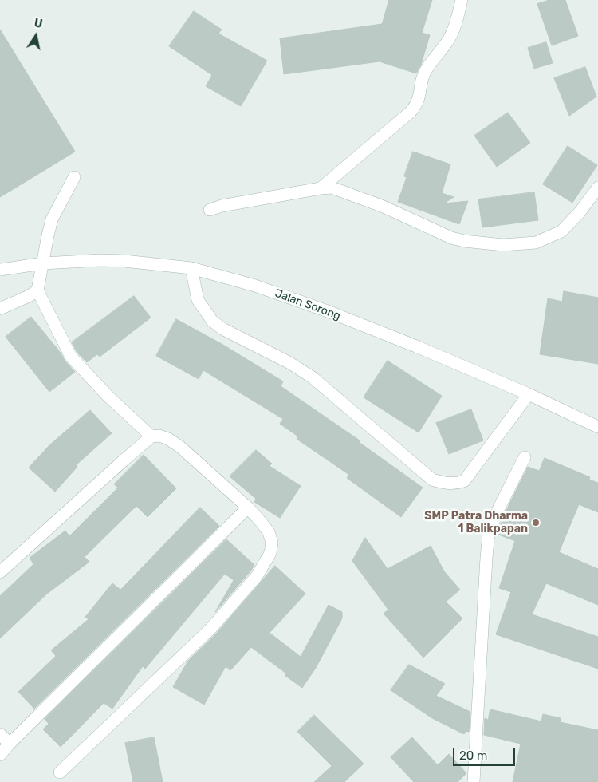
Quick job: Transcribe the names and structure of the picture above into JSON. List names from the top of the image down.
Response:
{
  "streets": {
    "street": ["Jalan Sorong"]
  },
  "places": ["SMP Patra Dharma 1 Balikpapan"],
  "scale_bar": "20 m",
  "north": "top"
}
